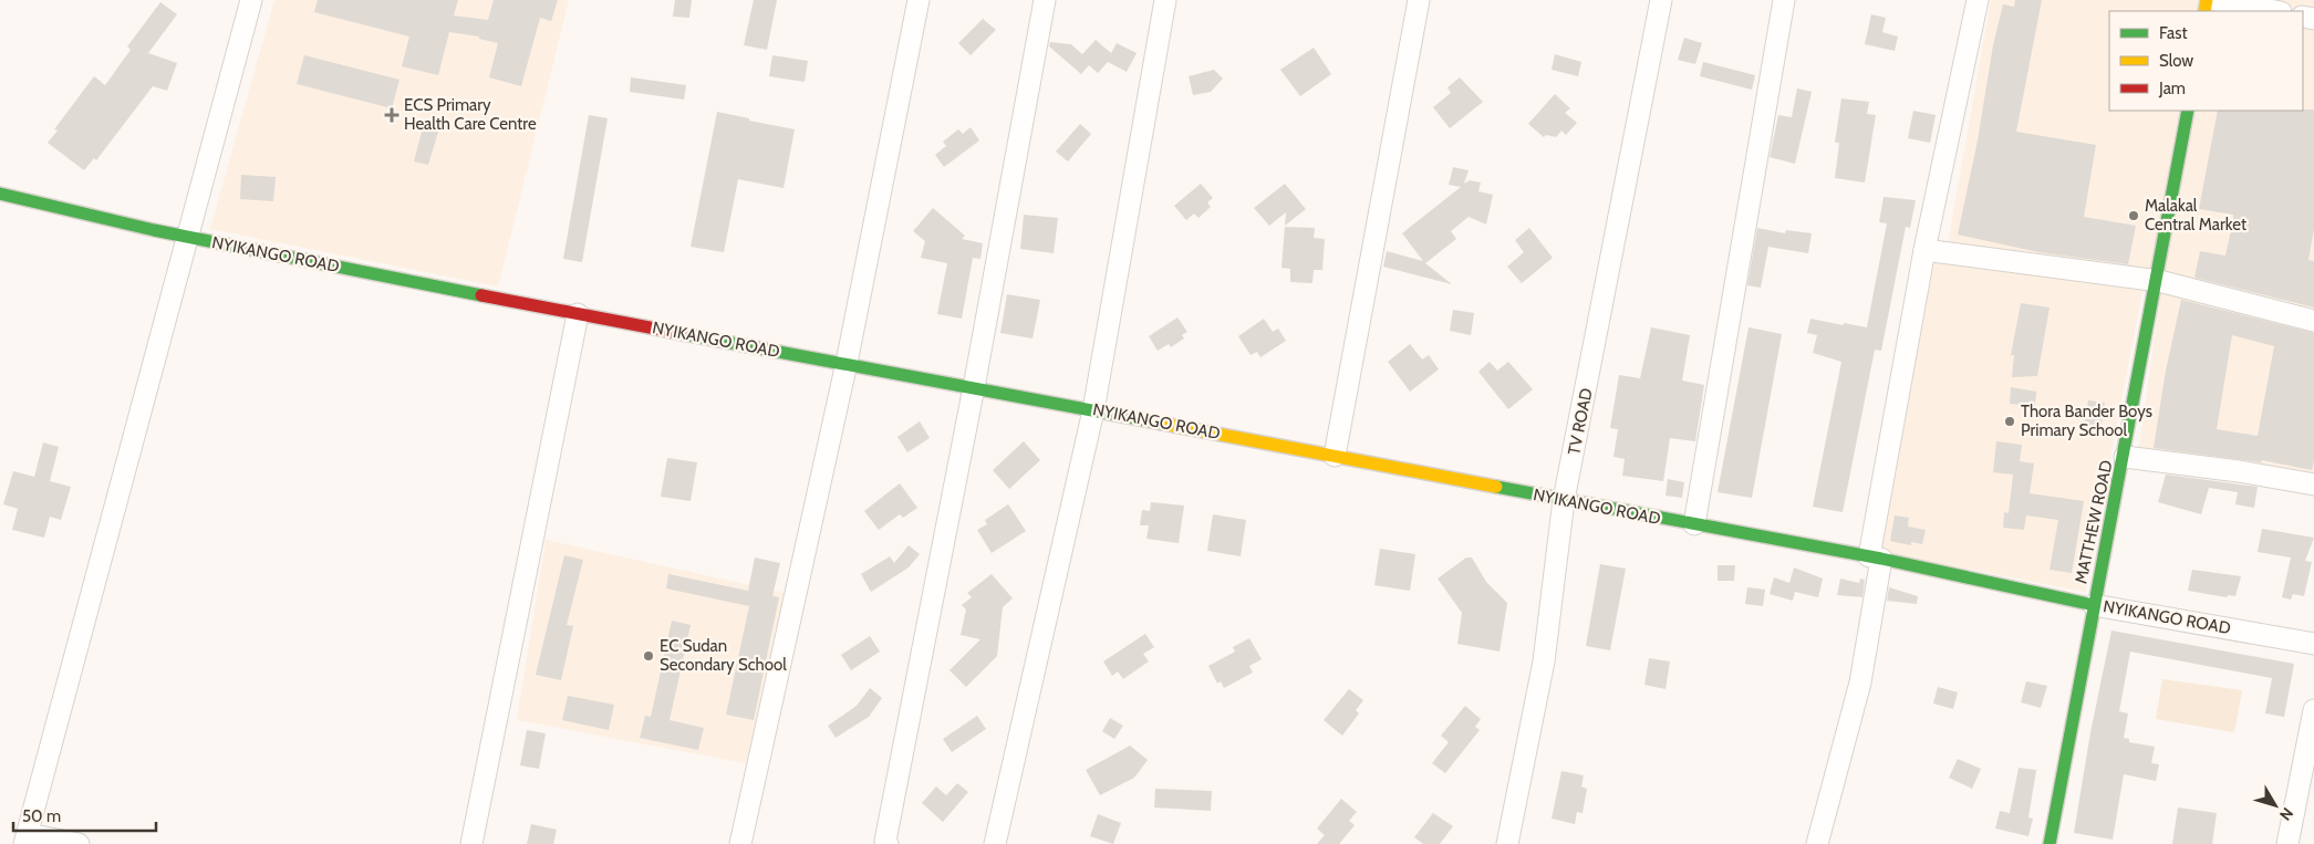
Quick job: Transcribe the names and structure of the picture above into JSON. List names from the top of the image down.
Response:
{
  "streets": {
    "street": ["NYIKANGO ROAD", "TV ROAD", "MATTHEW ROAD"]
  },
  "crossings": [
    ["NYIKANGO ROAD", "TV ROAD"],
    ["NYIKANGO ROAD", "MATTHEW ROAD"]
  ],
  "places": {
    "health": ["ECS Primary Health Care Centre"],
    "other": ["Malakal Central Market", "Thora Bander Boys Primary School", "EC Sudan Secondary School"]
  },
  "legend": ["Fast", "Slow", "Jam"],
  "scale_bar": "50 m",
  "north": "bottom right"
}
